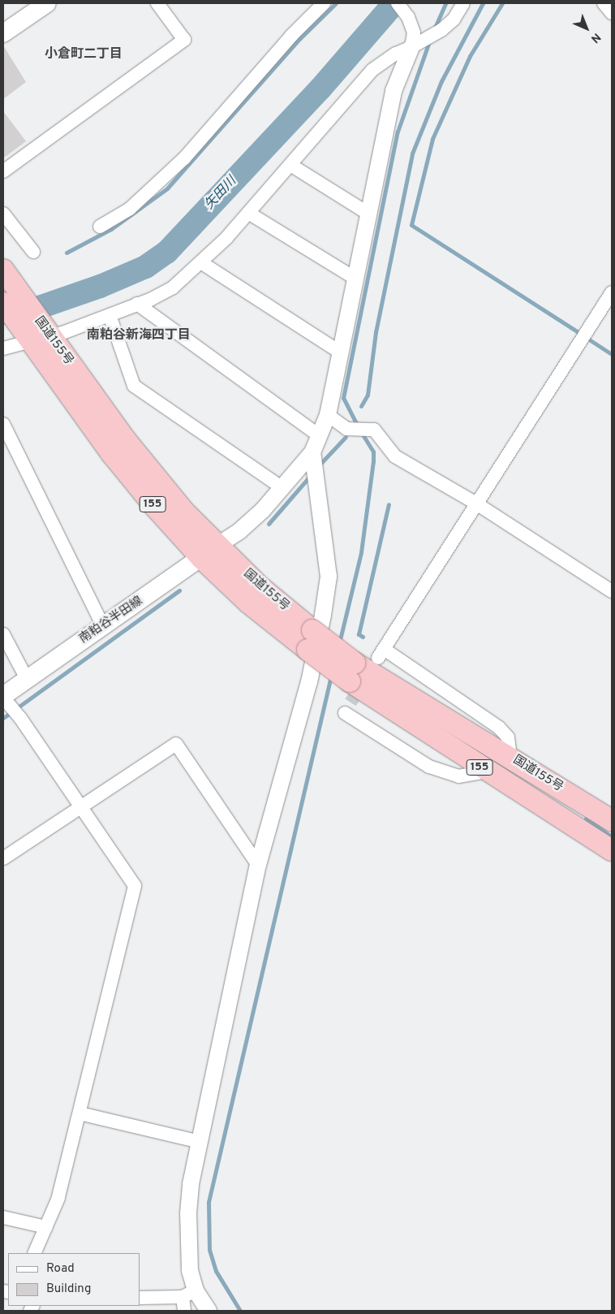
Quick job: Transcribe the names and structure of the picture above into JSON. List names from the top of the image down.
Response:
{
  "streets": {
    "highway": ["国道155号", "155"],
    "main road": ["南粕谷半田線"]
  },
  "crossings": [
    ["国道155号", "南粕谷半田線"]
  ],
  "districts": ["小倉町二丁目", "南粕谷新海四丁目"],
  "water": ["矢田川"],
  "legend": ["Road", "Building"],
  "north": "bottom right"
}
